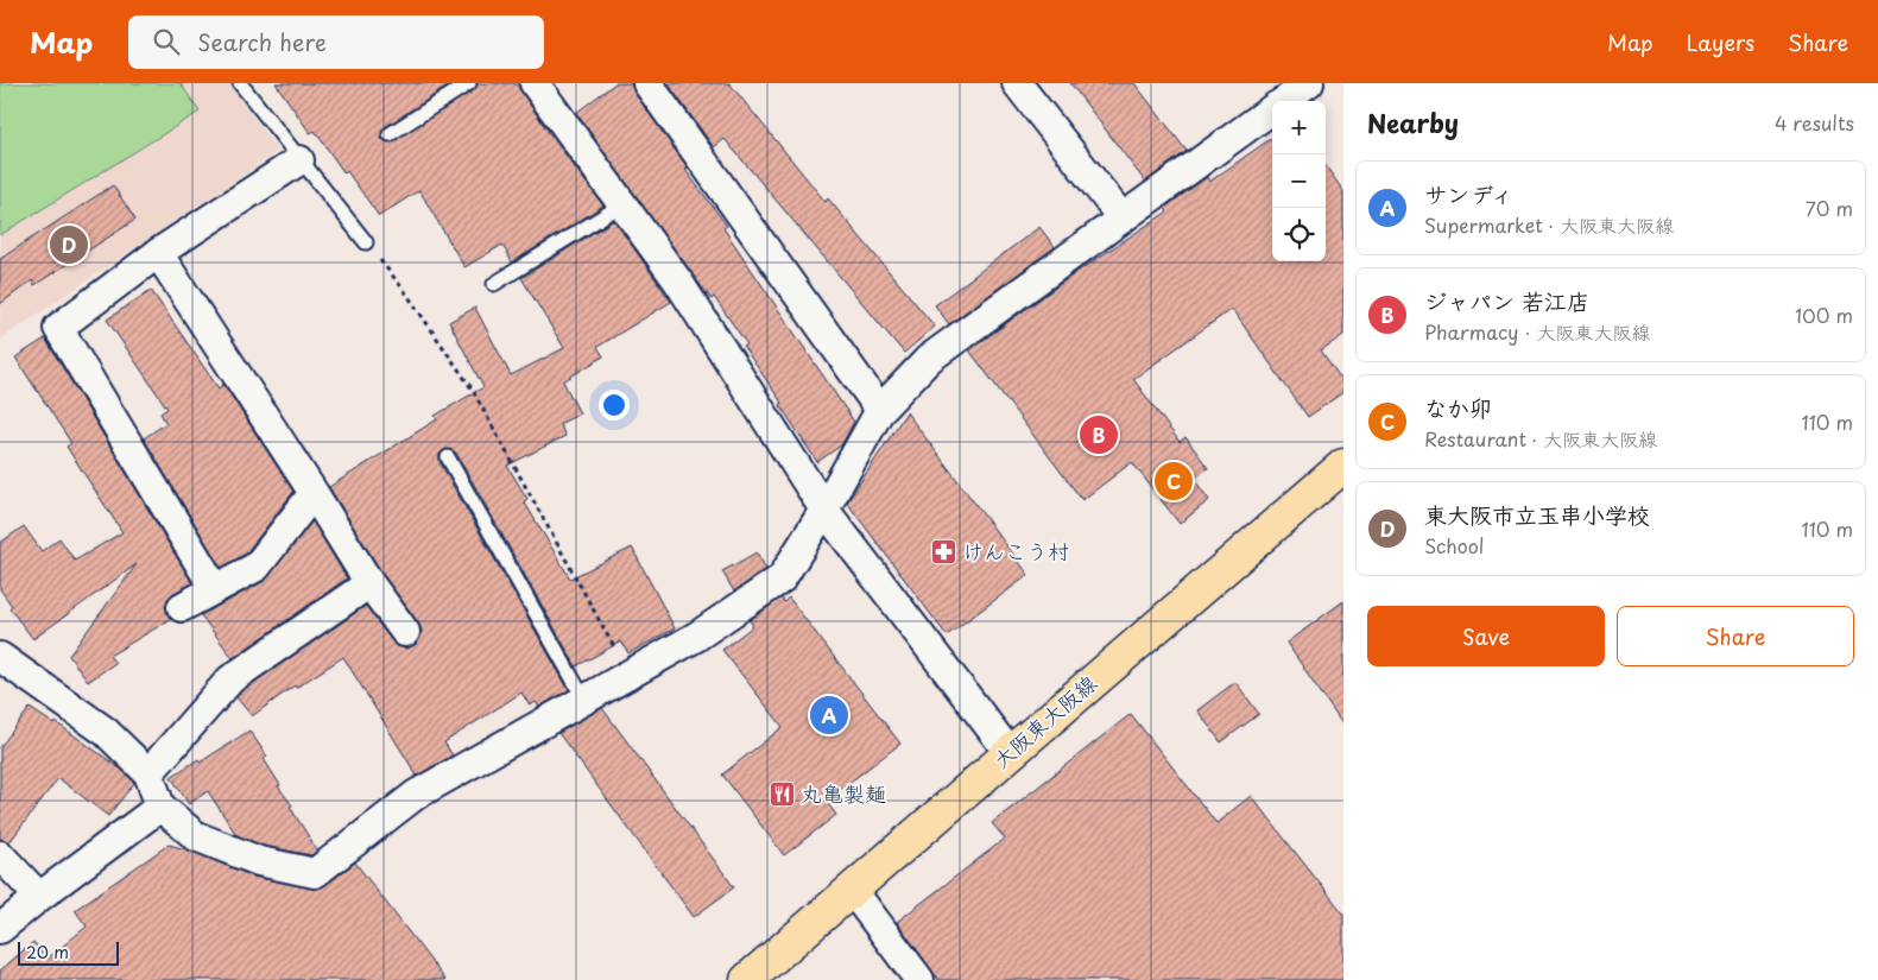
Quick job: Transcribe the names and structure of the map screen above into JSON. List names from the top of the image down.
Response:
{
  "streets": {
    "main road": ["大阪東大阪線"]
  },
  "places": {
    "pharmacy": ["けんこう村"],
    "restaurant": ["丸亀製麺"]
  },
  "scale_bar": "20 m",
  "page": {
    "header": "Map",
    "search": "Search here",
    "nav": ["Map", "Layers", "Share"],
    "heading": ["Nearby", "4 results"],
    "map_buttons": ["+", "−"],
    "list": [
      {
        "mark": "A",
        "name": "サンディ",
        "note": "Supermarket · 大阪東大阪線",
        "value": "70 m"
      },
      {
        "mark": "B",
        "name": "ジャパン 若江店",
        "note": "Pharmacy · 大阪東大阪線",
        "value": "100 m"
      },
      {
        "mark": "C",
        "name": "なか卯",
        "note": "Restaurant · 大阪東大阪線",
        "value": "110 m"
      },
      {
        "mark": "D",
        "name": "東大阪市立玉串小学校",
        "note": "School",
        "value": "110 m"
      }
    ],
    "pins": [
      "D",
      "B",
      "C",
      "A"
    ],
    "buttons": ["Save", "Share"],
    "scale": "20 m"
  }
}
